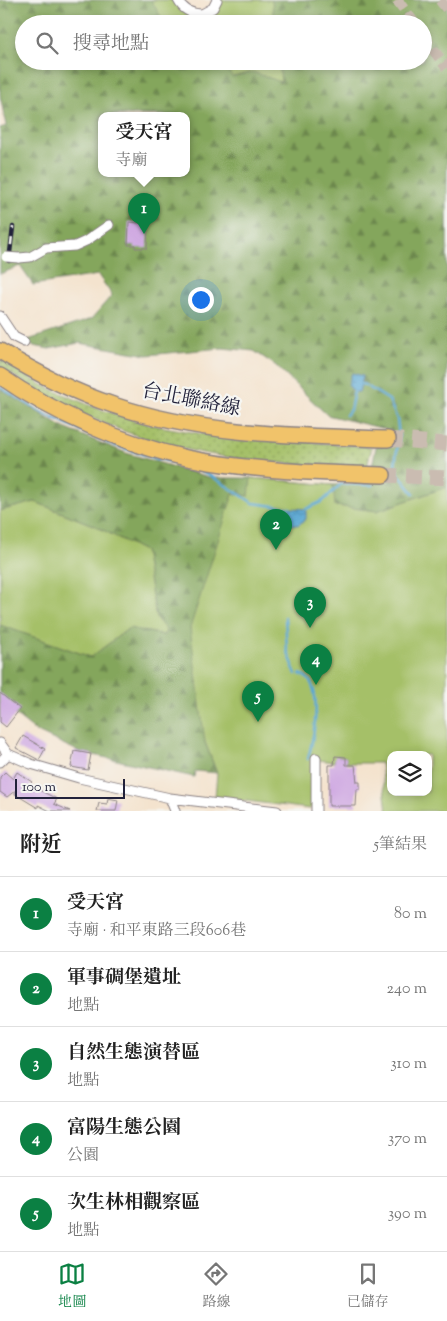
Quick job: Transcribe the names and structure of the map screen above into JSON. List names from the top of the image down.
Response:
{
  "streets": {
    "highway": ["台北聯絡線"]
  },
  "scale_bar": "100 m",
  "page": {
    "search": "搜尋地點",
    "popup": ["受天宮", "寺廟"],
    "pins": [
      "1",
      "2",
      "3",
      "4",
      "5"
    ],
    "scale": "100 m",
    "heading": ["附近", "5筆結果"],
    "list": [
      {
        "mark": "1",
        "name": "受天宮",
        "note": "寺廟 · 和平東路三段606巷",
        "value": "80 m"
      },
      {
        "mark": "2",
        "name": "軍事碉堡遺址",
        "note": "地點",
        "value": "240 m"
      },
      {
        "mark": "3",
        "name": "自然生態演替區",
        "note": "地點",
        "value": "310 m"
      },
      {
        "mark": "4",
        "name": "富陽生態公園",
        "note": "公園",
        "value": "370 m"
      },
      {
        "mark": "5",
        "name": "次生林相觀察區",
        "note": "地點",
        "value": "390 m"
      }
    ],
    "nav": ["地圖", "路線", "已儲存"]
  }
}
